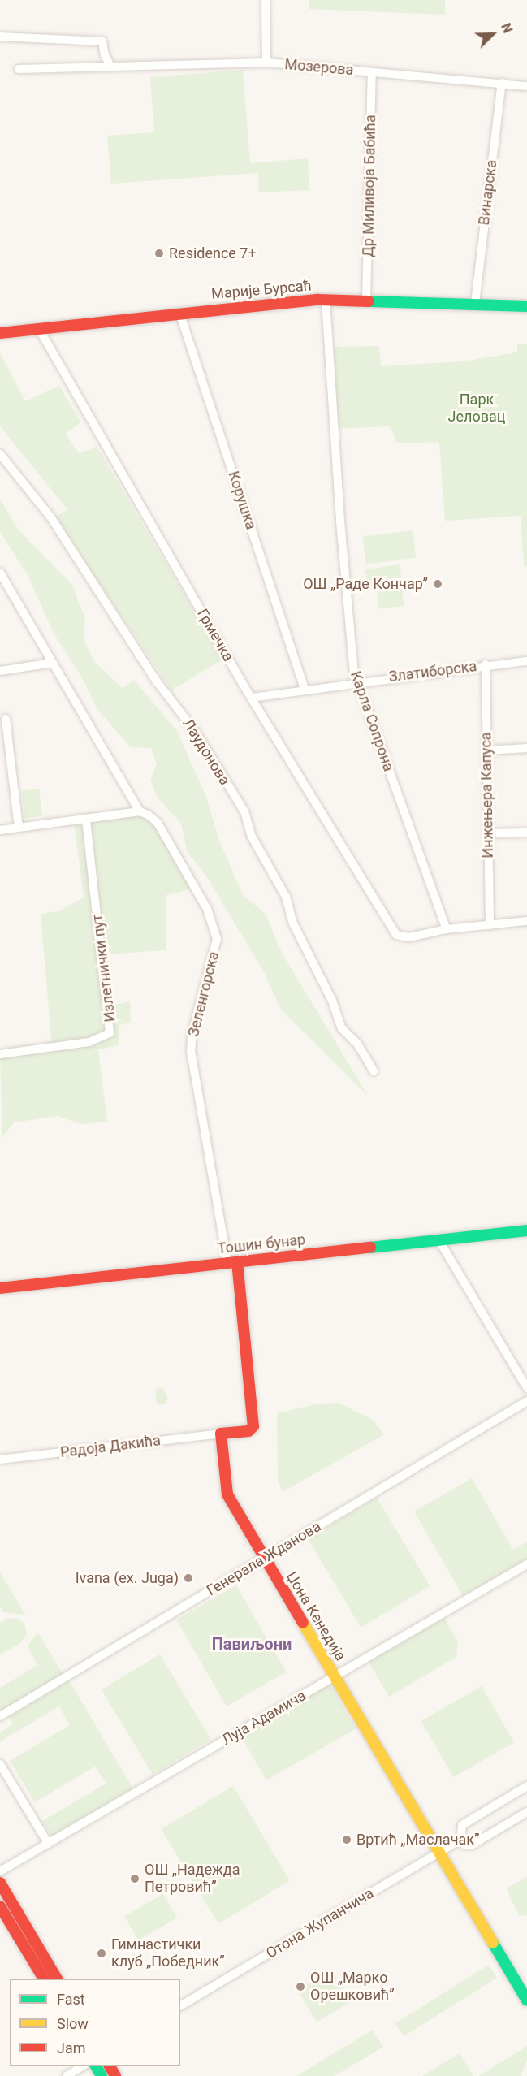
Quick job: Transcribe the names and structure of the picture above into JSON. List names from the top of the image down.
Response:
{
  "streets": {
    "street": [
      "Мозерова",
      "Др Миливоја Бабића",
      "Винарска",
      "Марије Бурсаћ",
      "Корушка",
      "Грмечка",
      "Златиборска",
      "Карла Сопрона",
      "Лаудонова",
      "Инжењера Капуса",
      "Излетнички пут",
      "Зеленгорска",
      "Тошин бунар",
      "Радоја Дакића",
      "Генерала Жданова",
      "Џона Кенедија",
      "Луја Адамича",
      "Отона Жупанчича"
    ]
  },
  "crossings": [
    ["Мозерова", "Др Миливоја Бабића"],
    ["Мозерова", "Винарска"],
    ["Др Миливоја Бабића", "Марије Бурсаћ"],
    ["Винарска", "Марије Бурсаћ"],
    ["Марије Бурсаћ", "Корушка"],
    ["Марије Бурсаћ", "Грмечка"],
    ["Марије Бурсаћ", "Карла Сопрона"],
    ["Корушка", "Златиборска"],
    ["Грмечка", "Златиборска"],
    ["Грмечка", "Карла Сопрона"],
    ["Златиборска", "Карла Сопрона"],
    ["Златиборска", "Инжењера Капуса"],
    ["Зеленгорска", "Тошин бунар"],
    ["Радоја Дакића", "Џона Кенедија"],
    ["Генерала Жданова", "Џона Кенедија"],
    ["Џона Кенедија", "Луја Адамича"],
    ["Џона Кенедија", "Отона Жупанчича"]
  ],
  "districts": ["Павиљони"],
  "parks": ["Парк Јеловац"],
  "places": [
    "Residence 7+",
    "ОШ „Раде Кончар”",
    "Ivana (ex. Juga)",
    "Вртић „Маслачак”",
    "ОШ „Надежда Петровић”",
    "Гимнастички клуб „Победник”",
    "ОШ „Марко Орешковић”"
  ],
  "legend": ["Fast", "Slow", "Jam"],
  "north": "top right"
}
